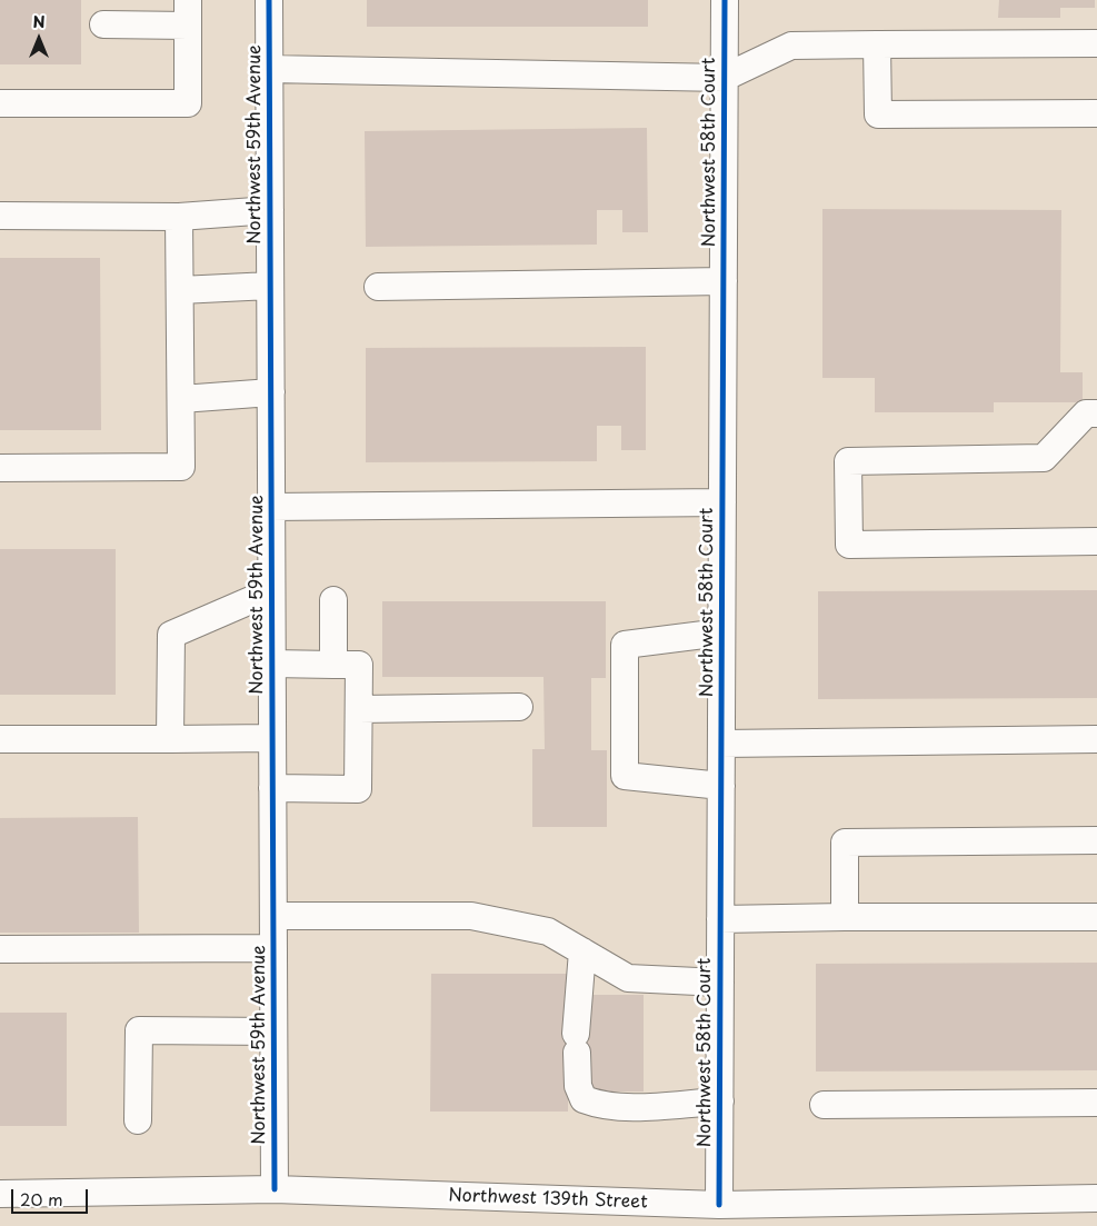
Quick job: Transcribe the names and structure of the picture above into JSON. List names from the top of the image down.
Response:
{
  "streets": {
    "street": ["Northwest 59th Avenue", "Northwest 58th Court", "Northwest 139th Street"]
  },
  "crossings": [
    ["Northwest 59th Avenue", "Northwest 139th Street"],
    ["Northwest 58th Court", "Northwest 139th Street"]
  ],
  "scale_bar": "20 m",
  "north": "top"
}
